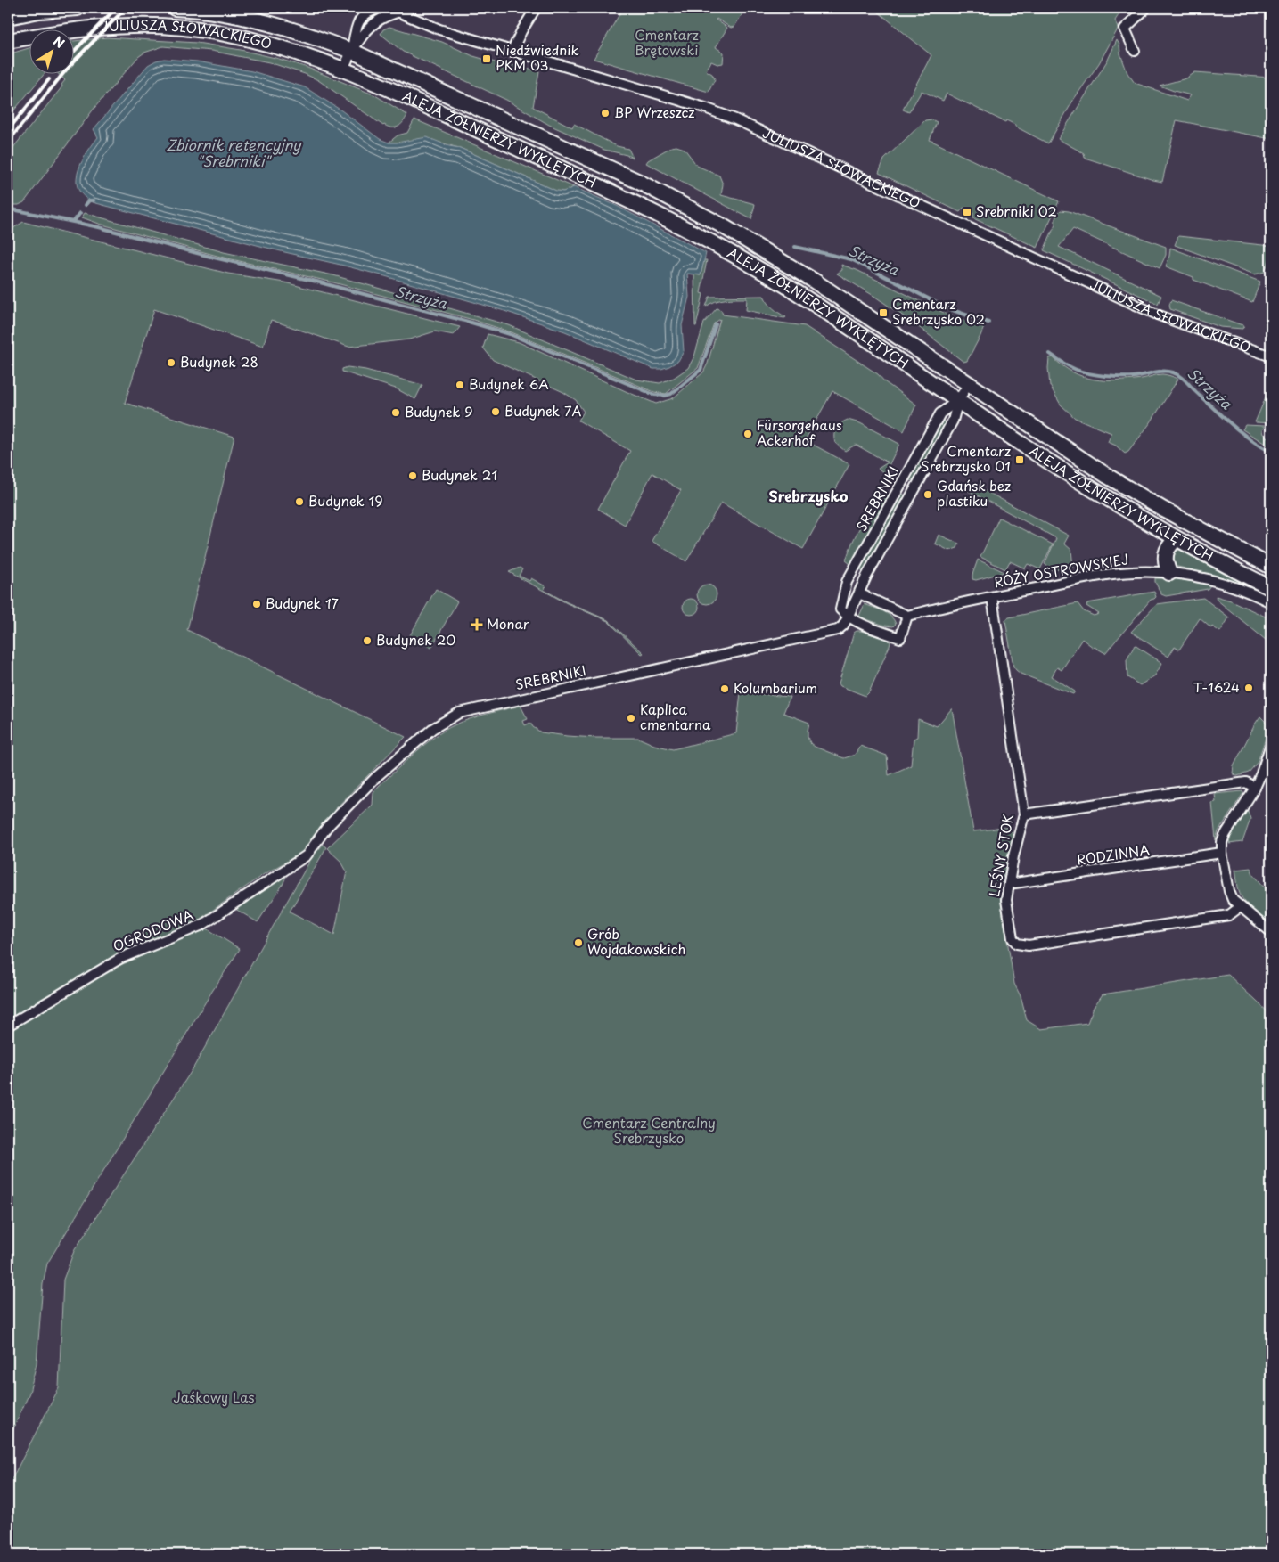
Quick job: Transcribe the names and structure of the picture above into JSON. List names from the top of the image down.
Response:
{
  "streets": {
    "main road": ["JULIUSZA SŁOWACKIEGO", "ALEJA ŻOŁNIERZY WYKLĘTYCH"],
    "street": [
      "SREBRNIKI",
      "RÓŻY OSTROWSKIEJ",
      "LEŚNY STOK",
      "RODZINNA",
      "OGRODOWA"
    ]
  },
  "crossings": [
    ["JULIUSZA SŁOWACKIEGO", "ALEJA ŻOŁNIERZY WYKLĘTYCH"],
    ["ALEJA ŻOŁNIERZY WYKLĘTYCH", "SREBRNIKI"],
    ["SREBRNIKI", "OGRODOWA"],
    ["RÓŻY OSTROWSKIEJ", "LEŚNY STOK"],
    ["LEŚNY STOK", "RODZINNA"]
  ],
  "districts": ["Srebrzysko"],
  "water": ["Zbiornik retencyjny \"Srebrniki\"", "Strzyża"],
  "parks": ["Cmentarz Brętowski", "Cmentarz Centralny Srebrzysko", "Jaśkowy Las"],
  "places": {
    "transit": [
      "Niedźwiednik PKM 03",
      "Srebrniki 02",
      "Cmentarz Srebrzysko 02",
      "Cmentarz Srebrzysko 01"
    ],
    "other": [
      "BP Wrzeszcz",
      "Budynek 28",
      "Budynek 6A",
      "Budynek 7A",
      "Budynek 9",
      "Fürsorgehaus Ackerhof",
      "Budynek 21",
      "Gdańsk bez plastiku",
      "Budynek 19",
      "Budynek 17",
      "Budynek 20",
      "T-1624",
      "Kolumbarium",
      "Kaplica cmentarna",
      "Grób Wojdakowskich"
    ],
    "health": ["Monar"]
  },
  "north": "top right"
}
